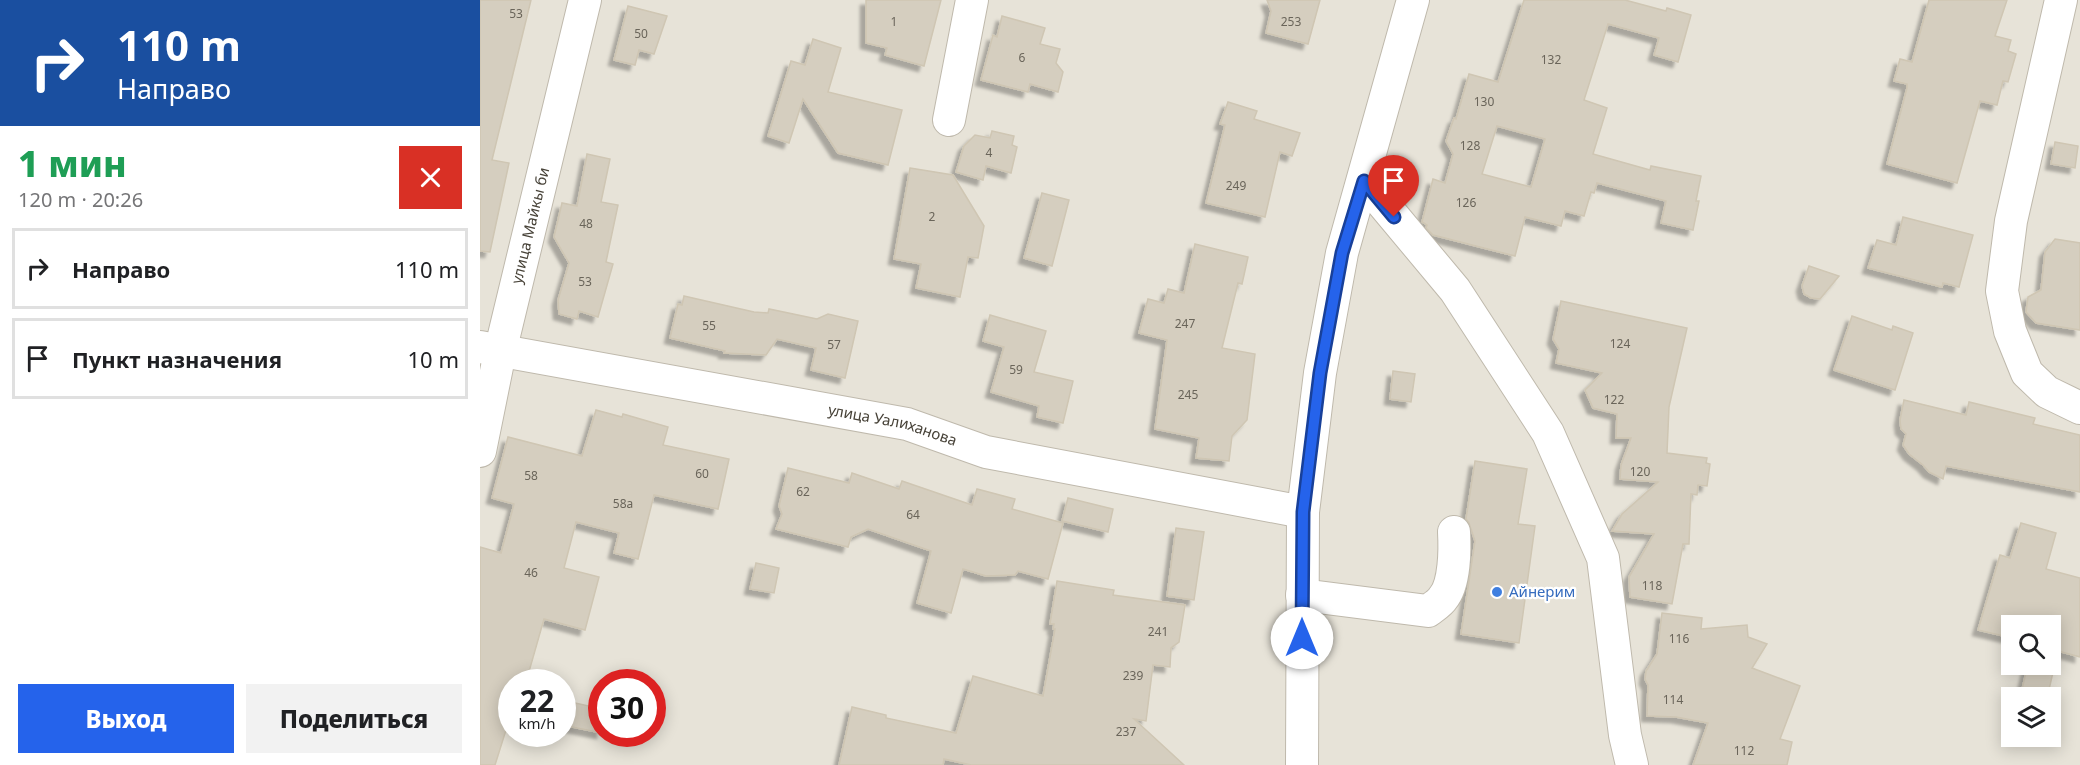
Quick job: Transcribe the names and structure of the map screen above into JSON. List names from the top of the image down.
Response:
{
  "streets": {
    "street": ["улица Майкы би", "улица Уалиханова"]
  },
  "crossings": [
    ["улица Майкы би", "улица Уалиханова"]
  ],
  "places": ["Айнерим"],
  "house_numbers": [
    "53",
    "1",
    "253",
    "50",
    "6",
    "132",
    "130",
    "128",
    "4",
    "249",
    "126",
    "2",
    "48",
    "53",
    "247",
    "55",
    "124",
    "57",
    "59",
    "245",
    "122",
    "120",
    "60",
    "58",
    "62",
    "58а",
    "64",
    "46",
    "118",
    "241",
    "116",
    "239",
    "114",
    "237",
    "112"
  ],
  "page": {
    "turn": ["110 m", "Направо"],
    "heading": ["1 мин", "120 m · 20:26"],
    "list": [
      {
        "name": "Направо",
        "value": "110 m"
      },
      {
        "name": "Пункт назначения",
        "value": "10 m"
      }
    ],
    "speed": "22 km/h",
    "limit": "30",
    "buttons": ["Выход", "Поделиться"]
  }
}
